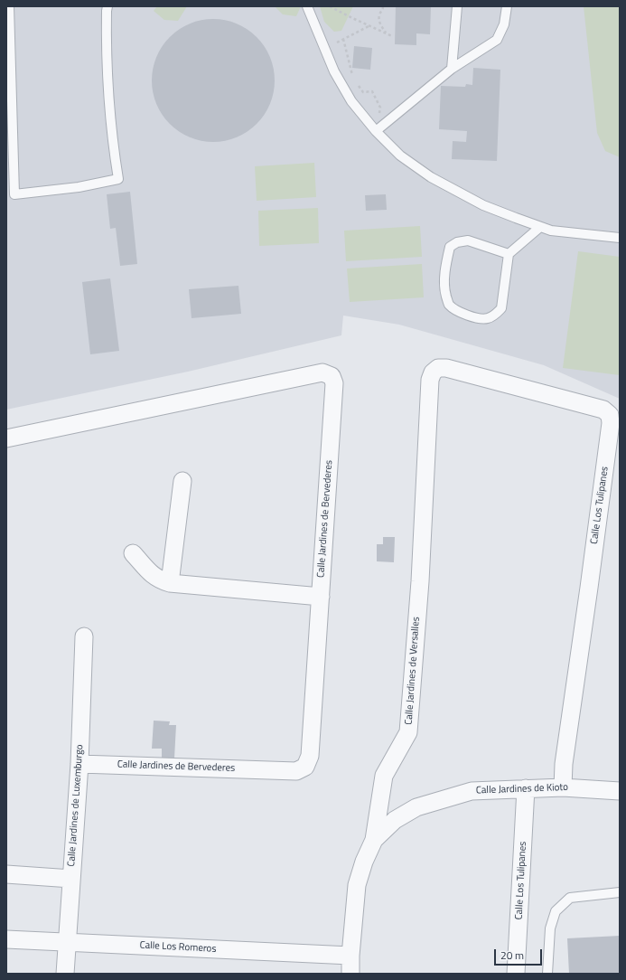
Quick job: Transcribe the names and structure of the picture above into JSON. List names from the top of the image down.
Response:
{
  "streets": {
    "street": [
      "Calle Los Tulipanes",
      "Calle Jardines de Bervederes",
      "Calle Jardines de Versalles",
      "Calle Jardines de Kioto",
      "Calle Jardines de Luxemburgo",
      "Calle Los Romeros"
    ]
  },
  "crossings": [
    ["Calle Los Tulipanes", "Calle Jardines de Versalles"],
    ["Calle Los Tulipanes", "Calle Jardines de Kioto"],
    ["Calle Jardines de Bervederes", "Calle Jardines de Luxemburgo"],
    ["Calle Jardines de Versalles", "Calle Jardines de Kioto"],
    ["Calle Jardines de Versalles", "Calle Los Romeros"],
    ["Calle Jardines de Luxemburgo", "Calle Los Romeros"]
  ],
  "scale_bar": "20 m"
}
